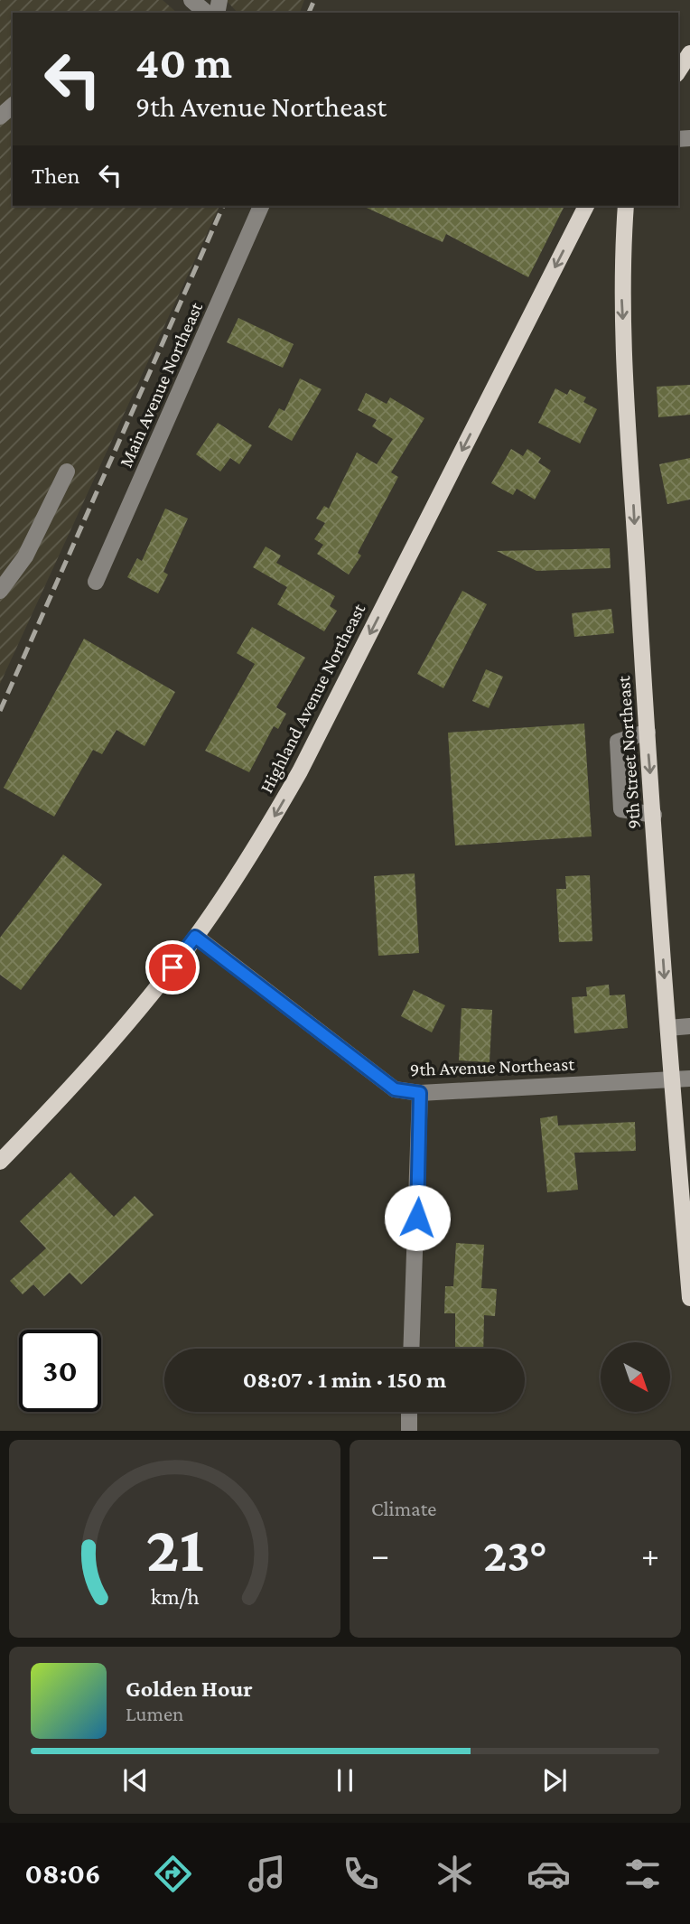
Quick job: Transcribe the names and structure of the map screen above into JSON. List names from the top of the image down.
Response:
{
  "streets": {
    "main road": ["Highland Avenue Northeast", "9th Street Northeast"],
    "street": ["Main Avenue Northeast", "9th Avenue Northeast"]
  },
  "crossings": [
    ["Highland Avenue Northeast", "9th Avenue Northeast"],
    ["9th Street Northeast", "9th Avenue Northeast"]
  ],
  "one_way": ["Highland Avenue Northeast", "9th Street Northeast"],
  "north": "bottom right",
  "page": {
    "turn": ["40 m", "9th Avenue Northeast"],
    "then": "Then",
    "limit": "30",
    "trip": "08:07 · 1 min · 150 m",
    "tile": "Climate",
    "heat": ["−", "23°", "+"],
    "song": ["Golden Hour", "Lumen"],
    "tabs": "08:06",
    "gauge": ["21", "km/h"]
  }
}
